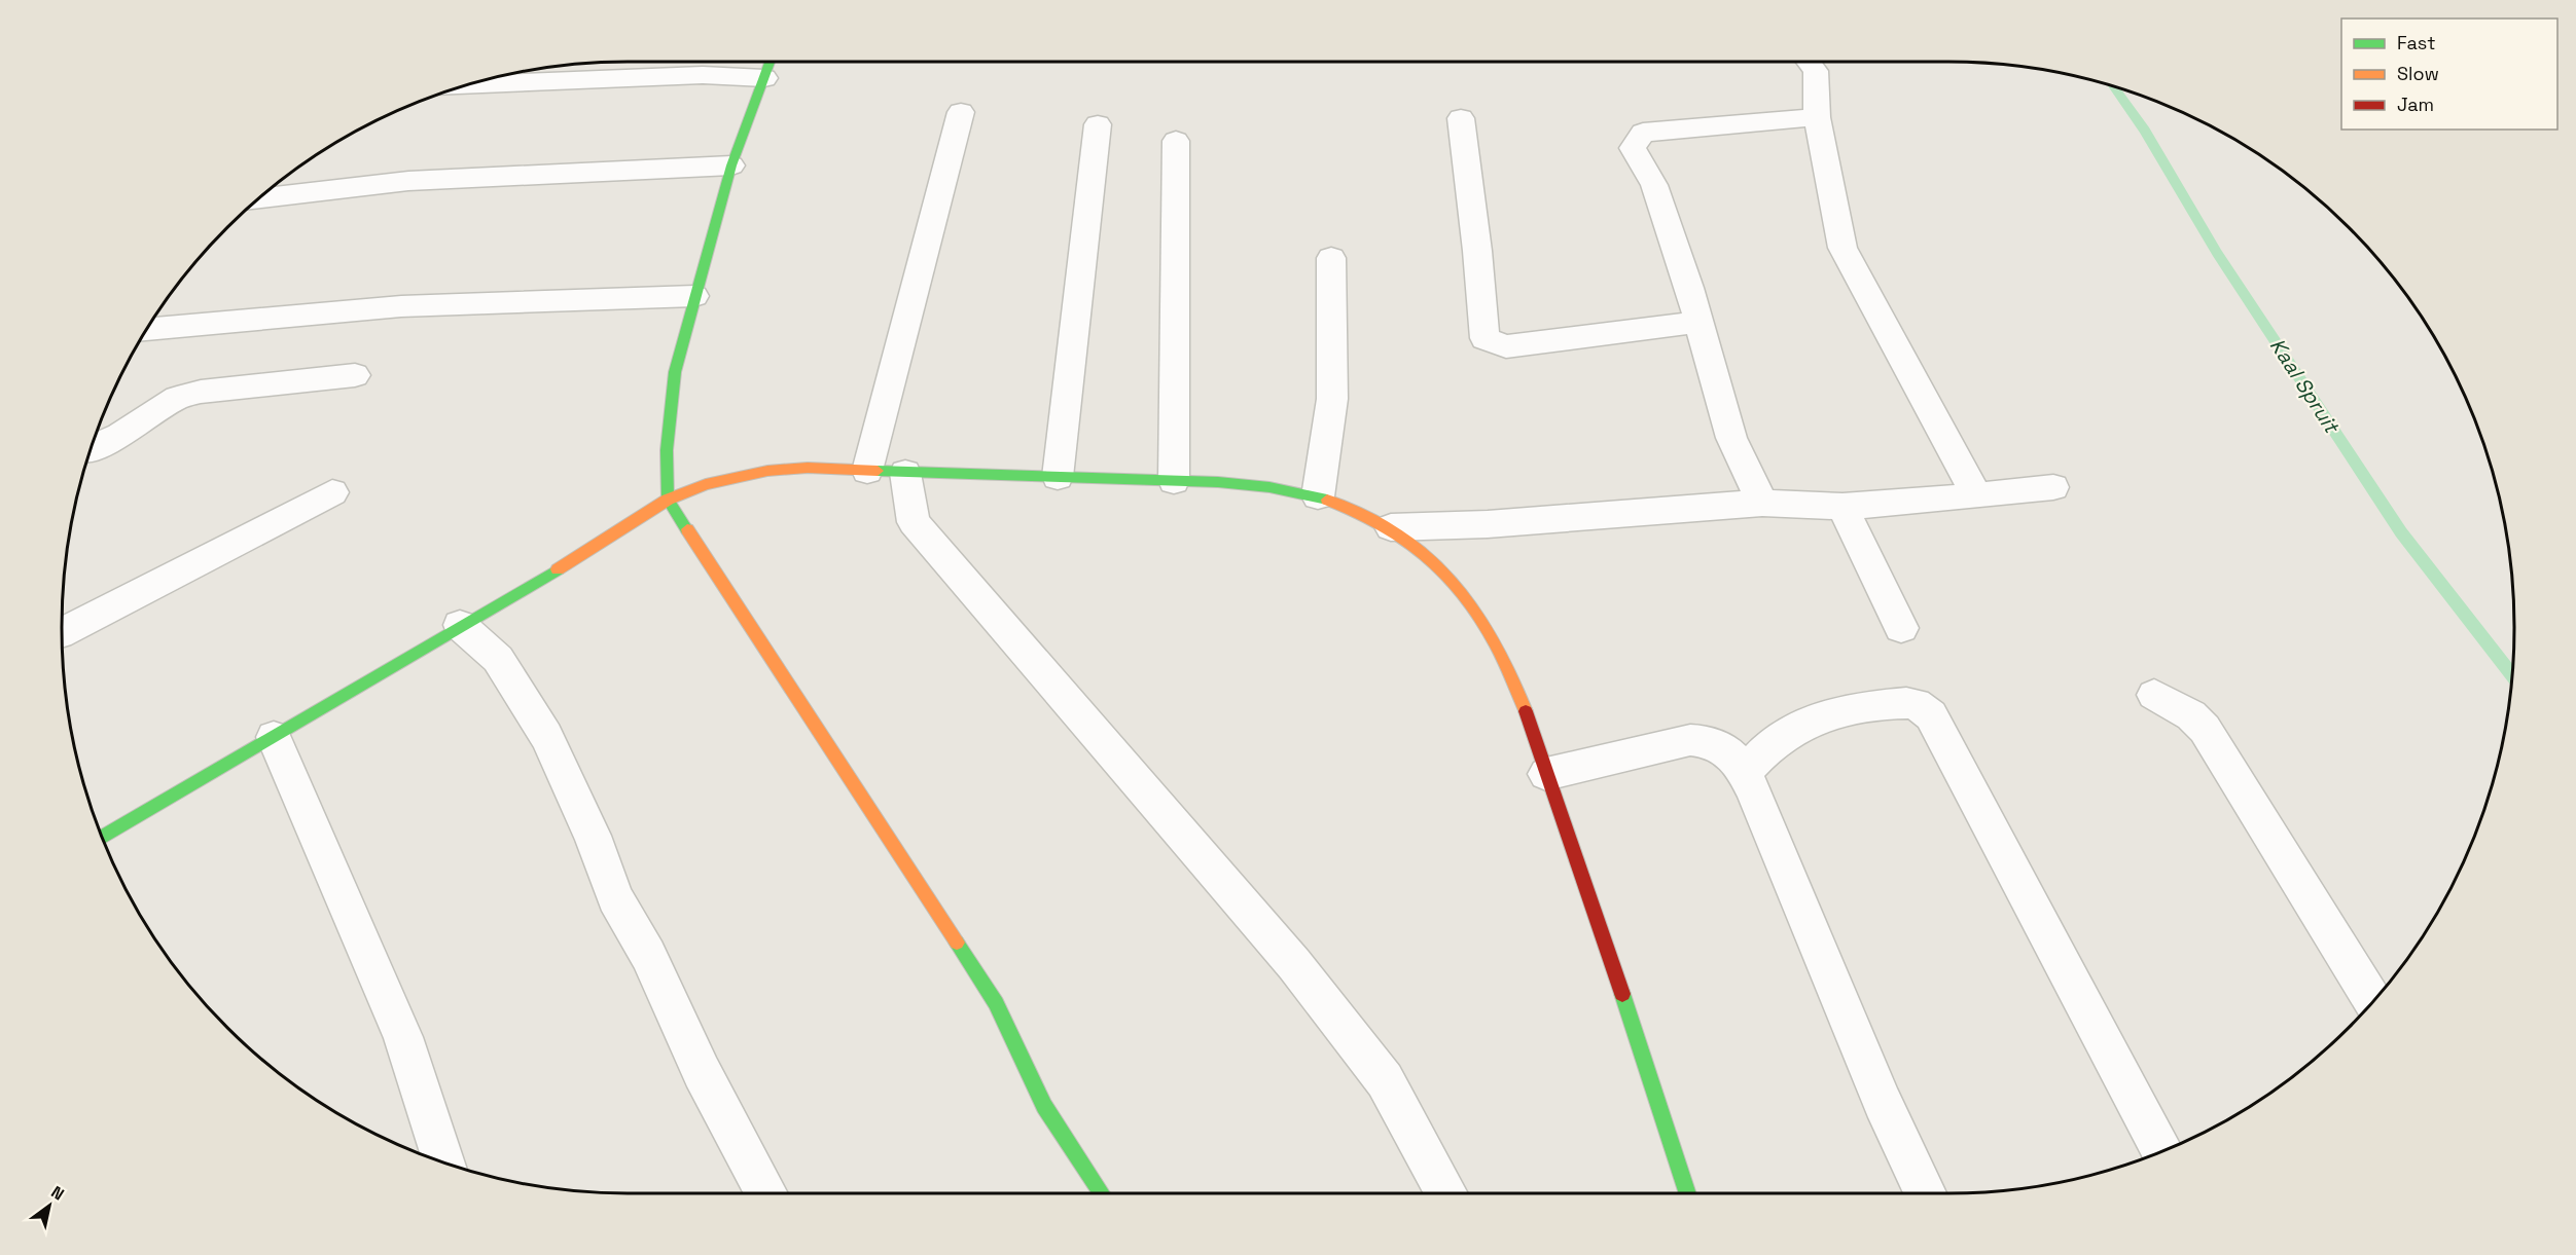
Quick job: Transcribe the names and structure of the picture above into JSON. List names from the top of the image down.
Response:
{
  "water": ["Kaal Spruit"],
  "legend": ["Fast", "Slow", "Jam"],
  "north": "top right"
}
